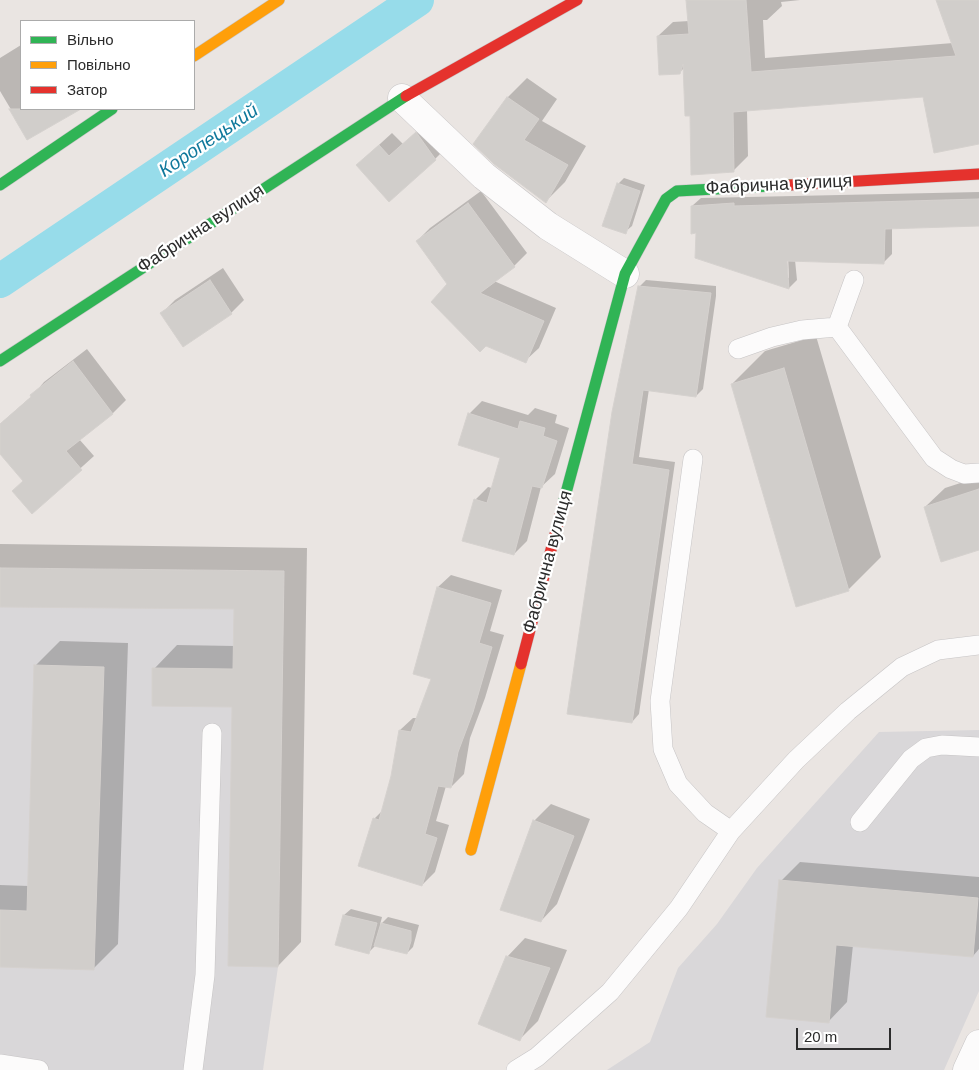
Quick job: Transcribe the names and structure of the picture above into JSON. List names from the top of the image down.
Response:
{
  "streets": {
    "street": ["Фабрична вулиця"]
  },
  "water": ["Коропецький"],
  "legend": ["Вільно", "Повільно", "Затор"],
  "scale_bar": "20 m"
}
